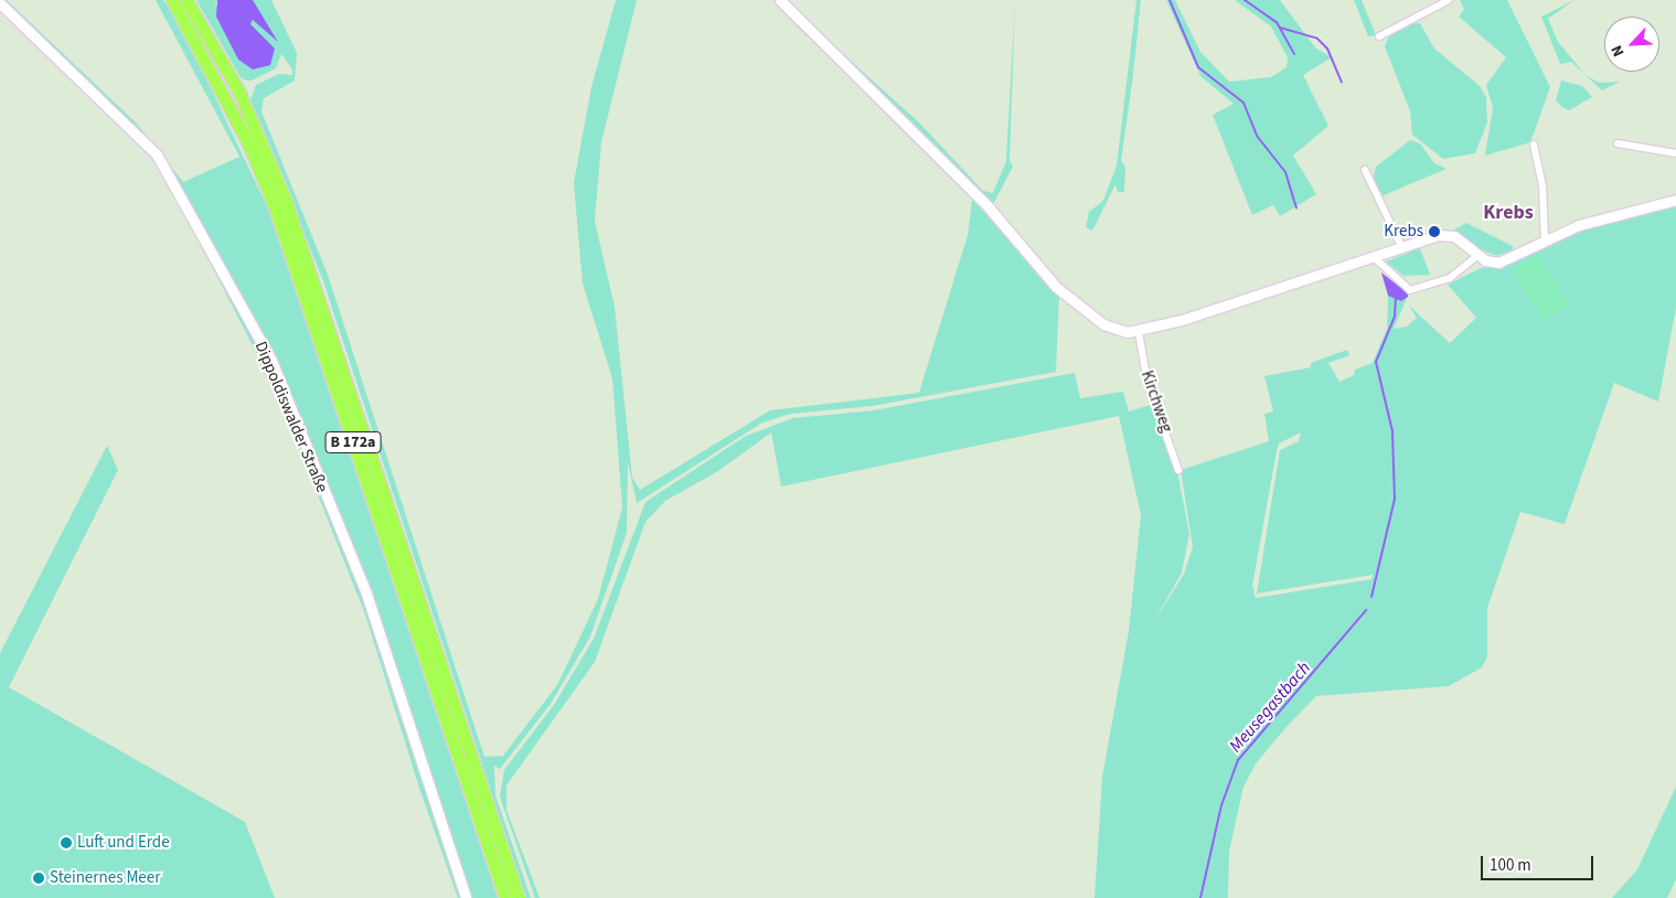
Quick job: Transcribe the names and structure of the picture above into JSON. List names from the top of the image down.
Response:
{
  "streets": {
    "highway": ["B 172a"],
    "street": ["Kirchweg", "Dippoldiswalder Straße"]
  },
  "districts": ["Krebs"],
  "water": ["Meusegastbach"],
  "places": ["Krebs", "Luft und Erde", "Steinernes Meer"],
  "scale_bar": "100 m",
  "north": "bottom left"
}
